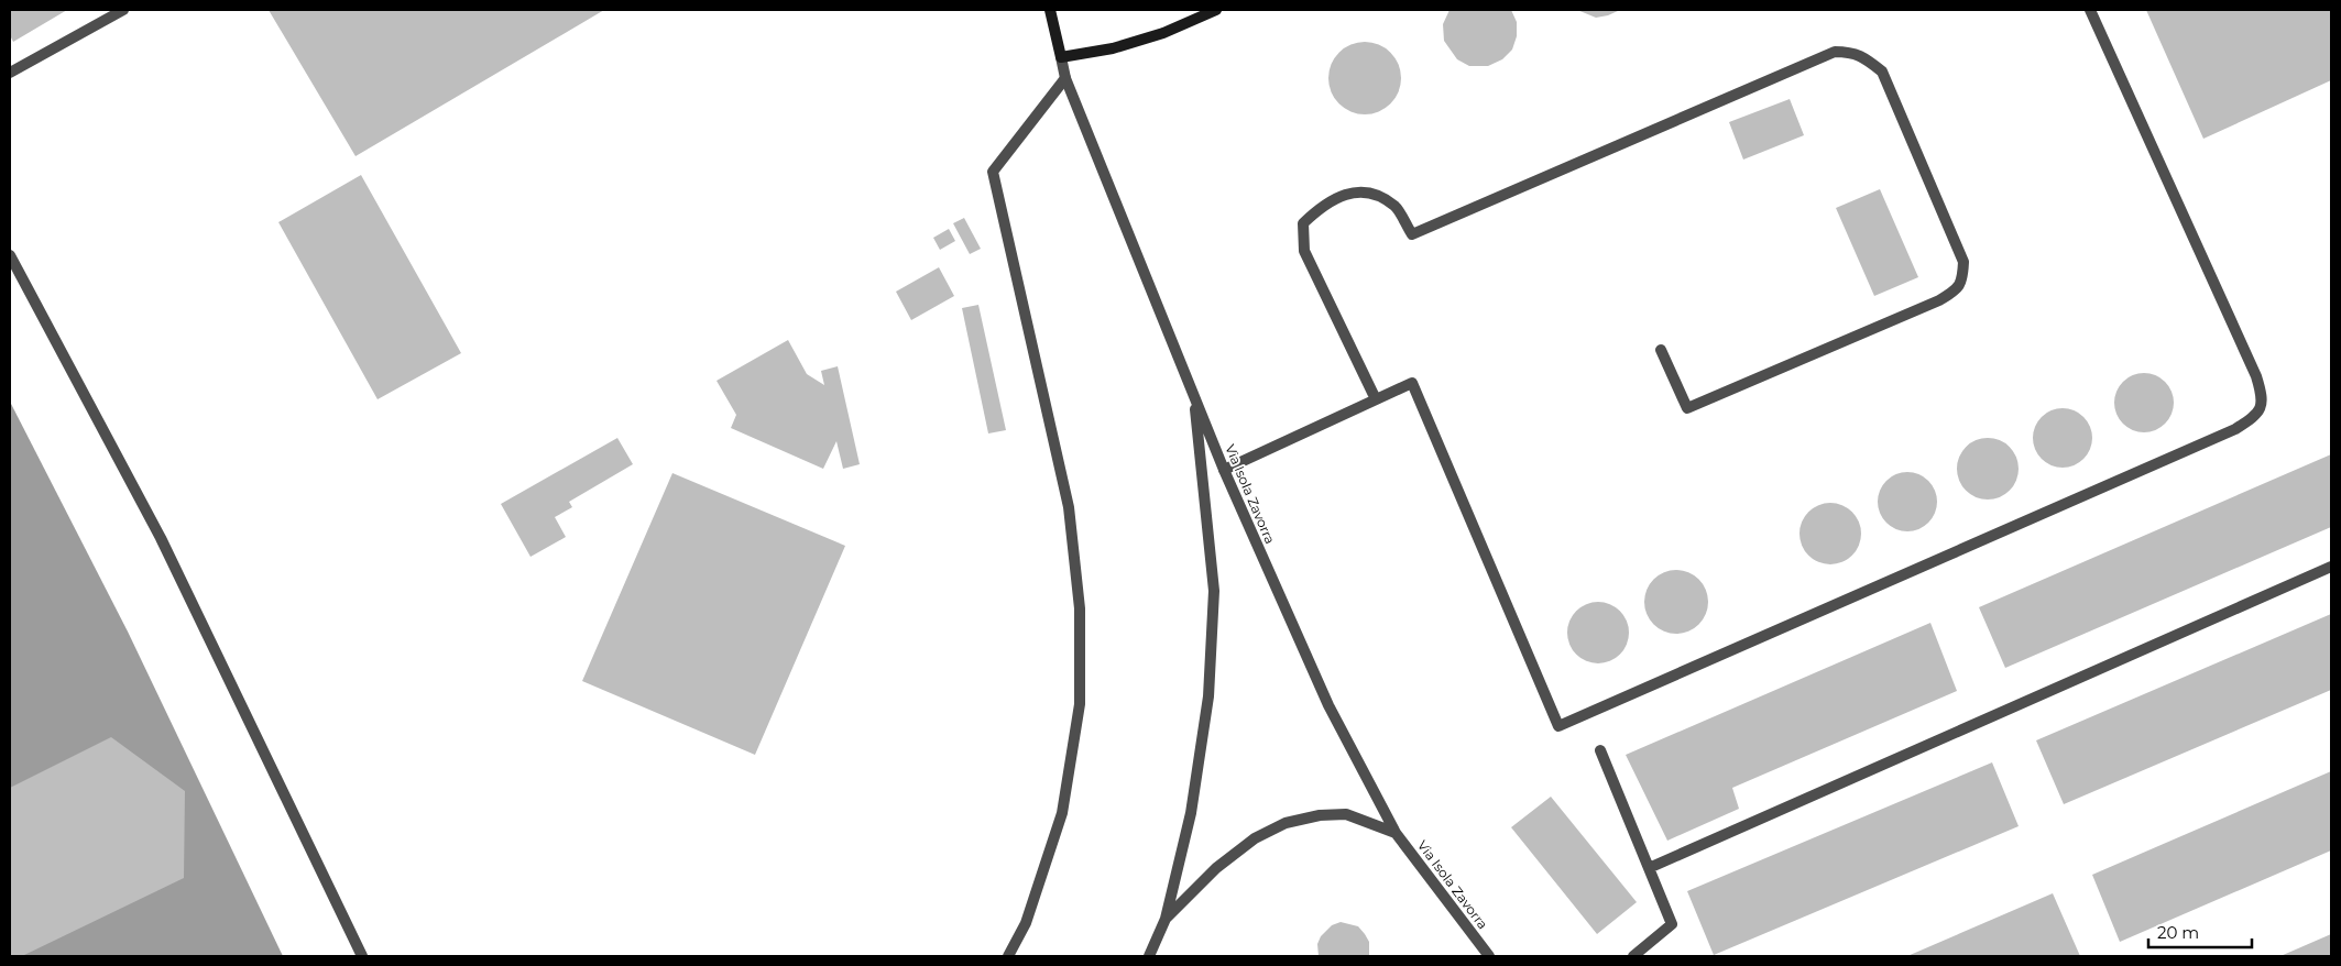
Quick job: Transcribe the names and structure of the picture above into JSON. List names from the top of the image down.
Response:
{
  "streets": {
    "main road": ["Via Isola Zavorra"]
  },
  "scale_bar": "20 m"
}
